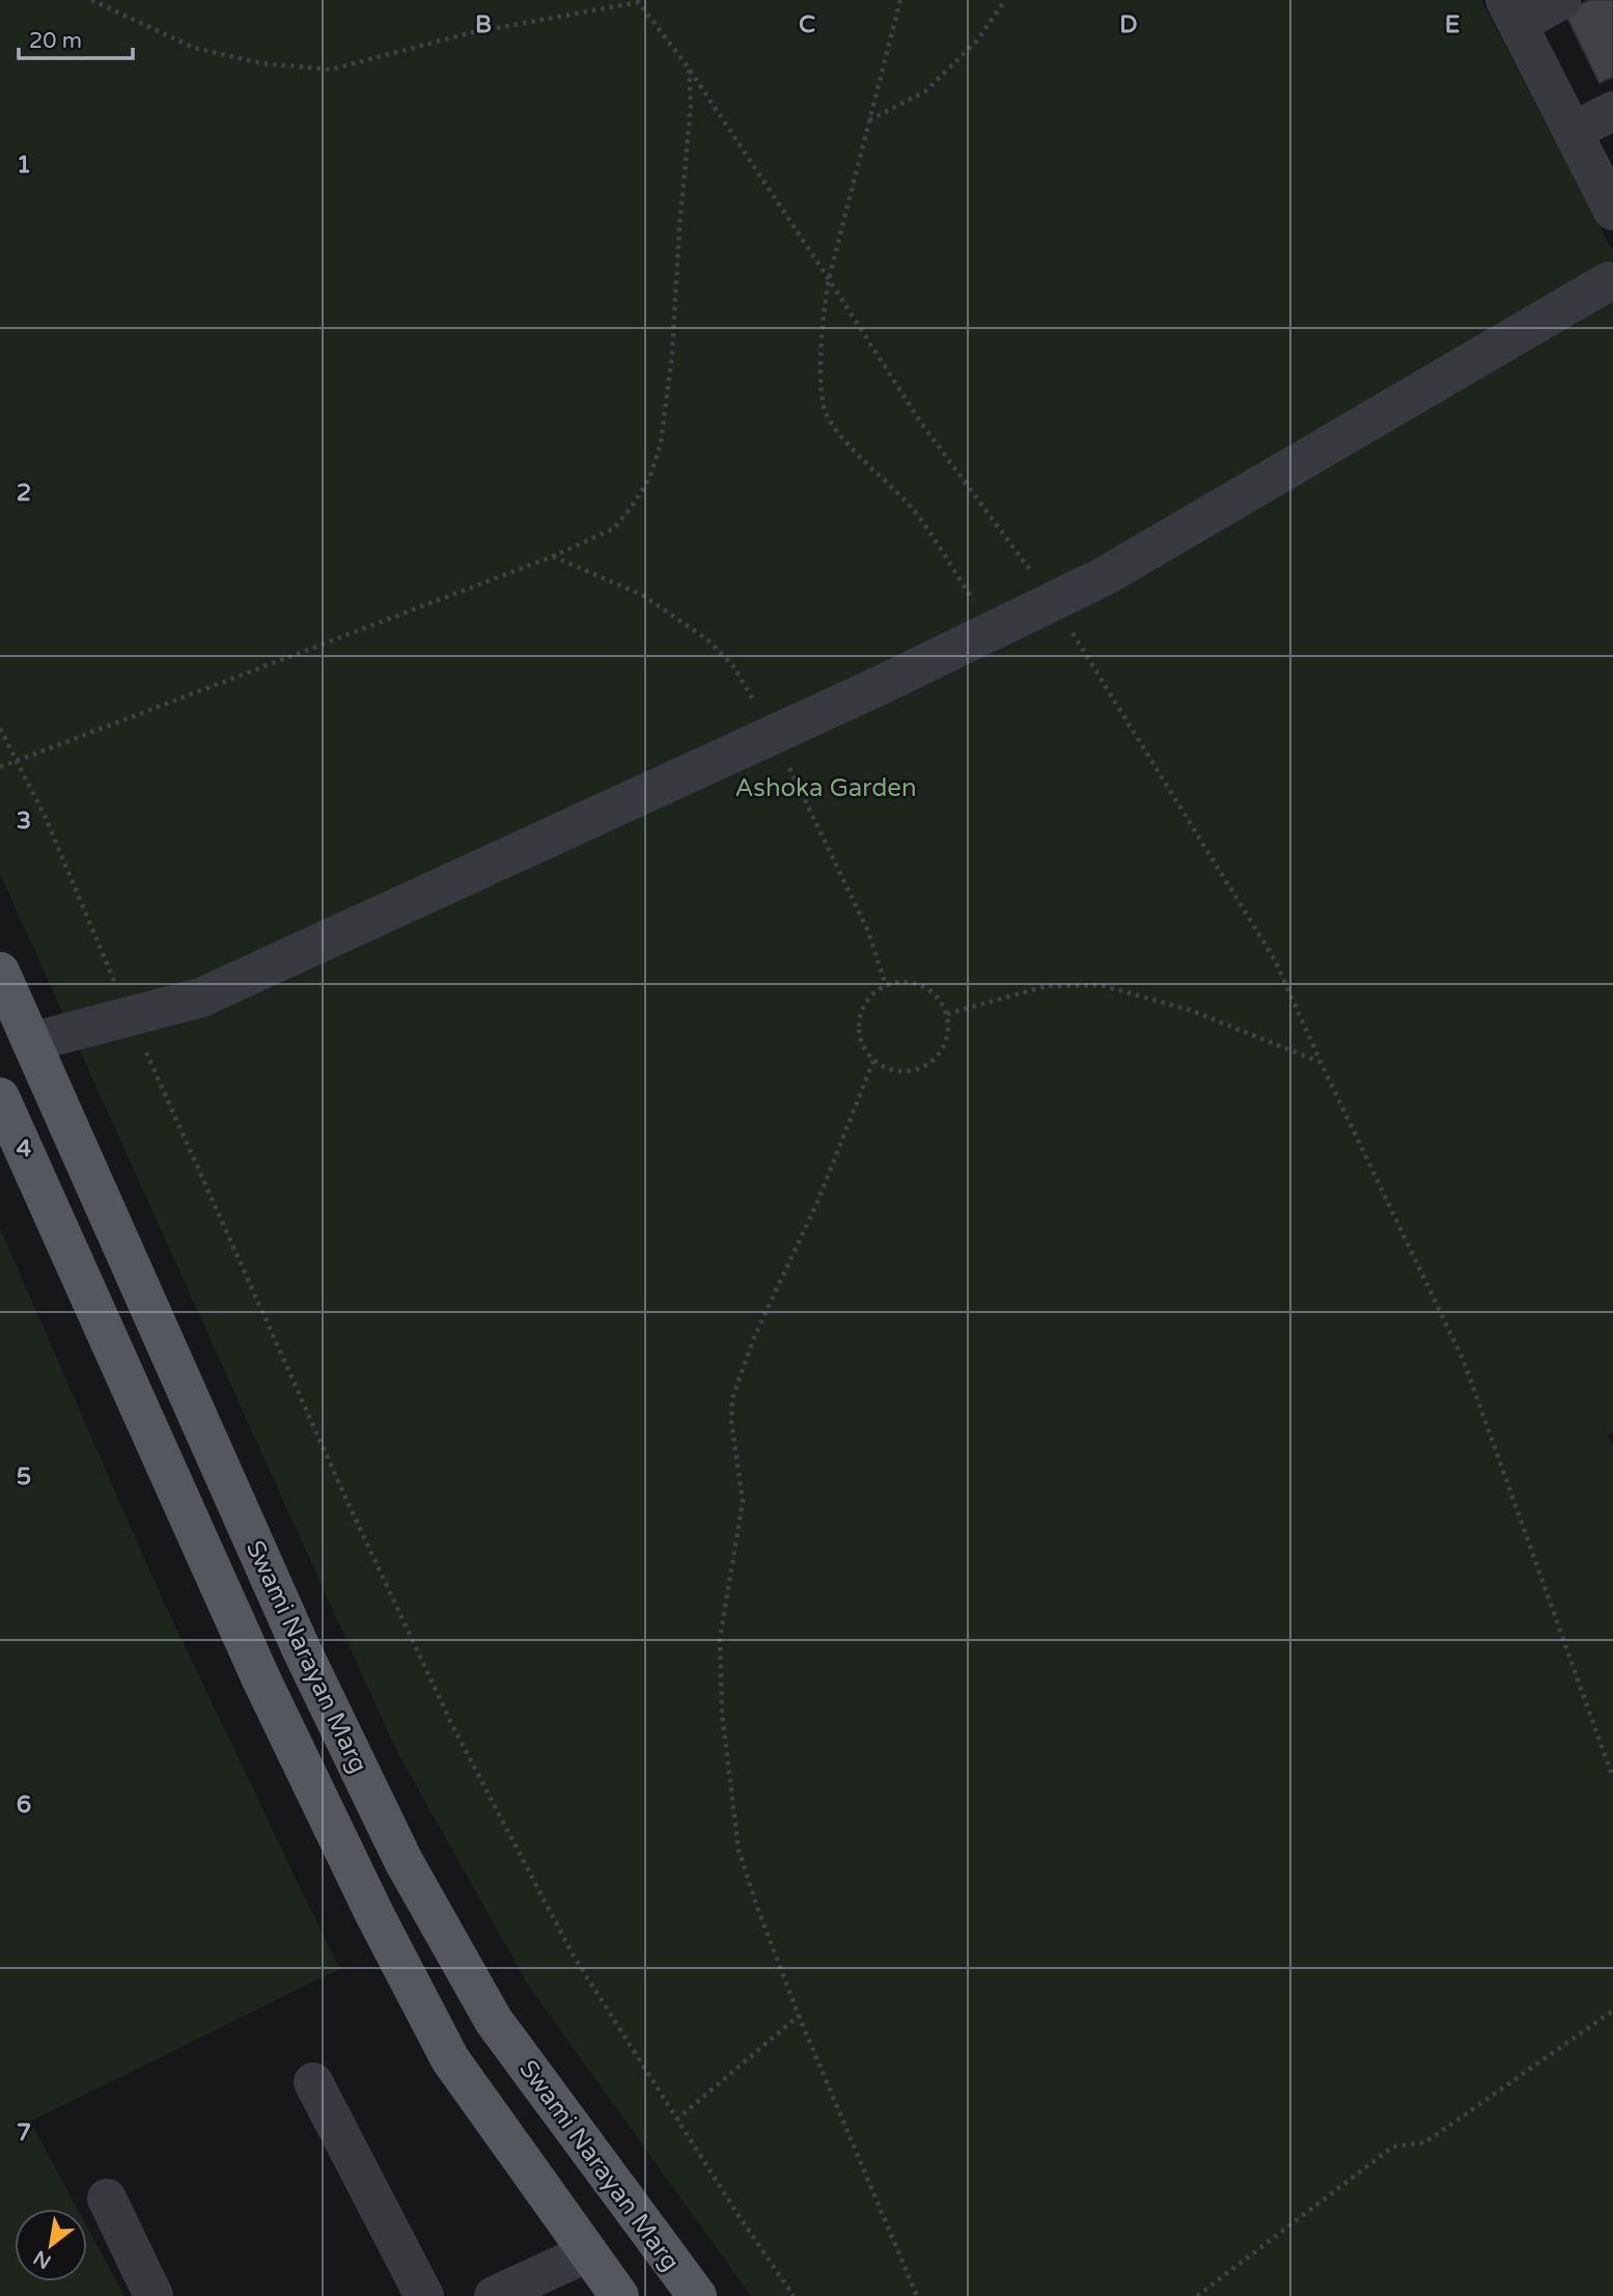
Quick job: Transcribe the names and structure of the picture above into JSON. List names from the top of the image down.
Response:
{
  "streets": {
    "main road": ["Swami Narayan Marg"]
  },
  "parks": ["Ashoka Garden"],
  "scale_bar": "20 m",
  "north": "bottom left",
  "grid": {
    "columns": [
      "B",
      "C",
      "D",
      "E"
    ],
    "rows": [
      "1",
      "2",
      "3",
      "4",
      "5",
      "6",
      "7"
    ]
  }
}
